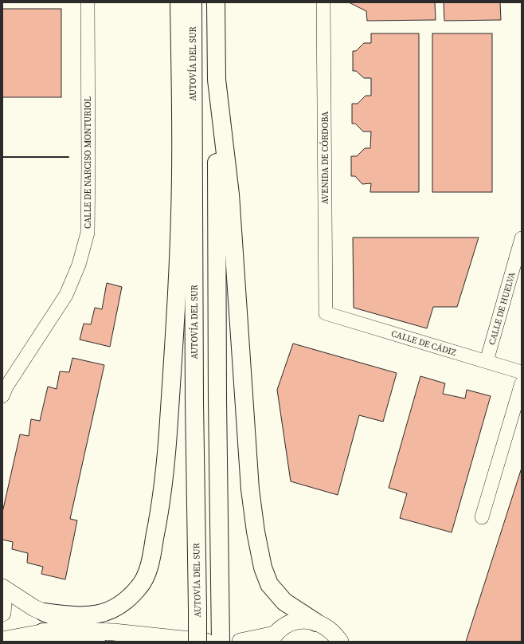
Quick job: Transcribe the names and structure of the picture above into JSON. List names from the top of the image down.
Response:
{
  "streets": {
    "highway": ["AUTOVÍA DEL SUR"],
    "street": [
      "AVENIDA DE CÓRDOBA",
      "CALLE DE NARCISO MONTURIOL",
      "CALLE DE HUELVA",
      "CALLE DE CÁDIZ"
    ]
  },
  "crossings": [
    ["AVENIDA DE CÓRDOBA", "CALLE DE CÁDIZ"],
    ["CALLE DE HUELVA", "CALLE DE CÁDIZ"]
  ]
}
